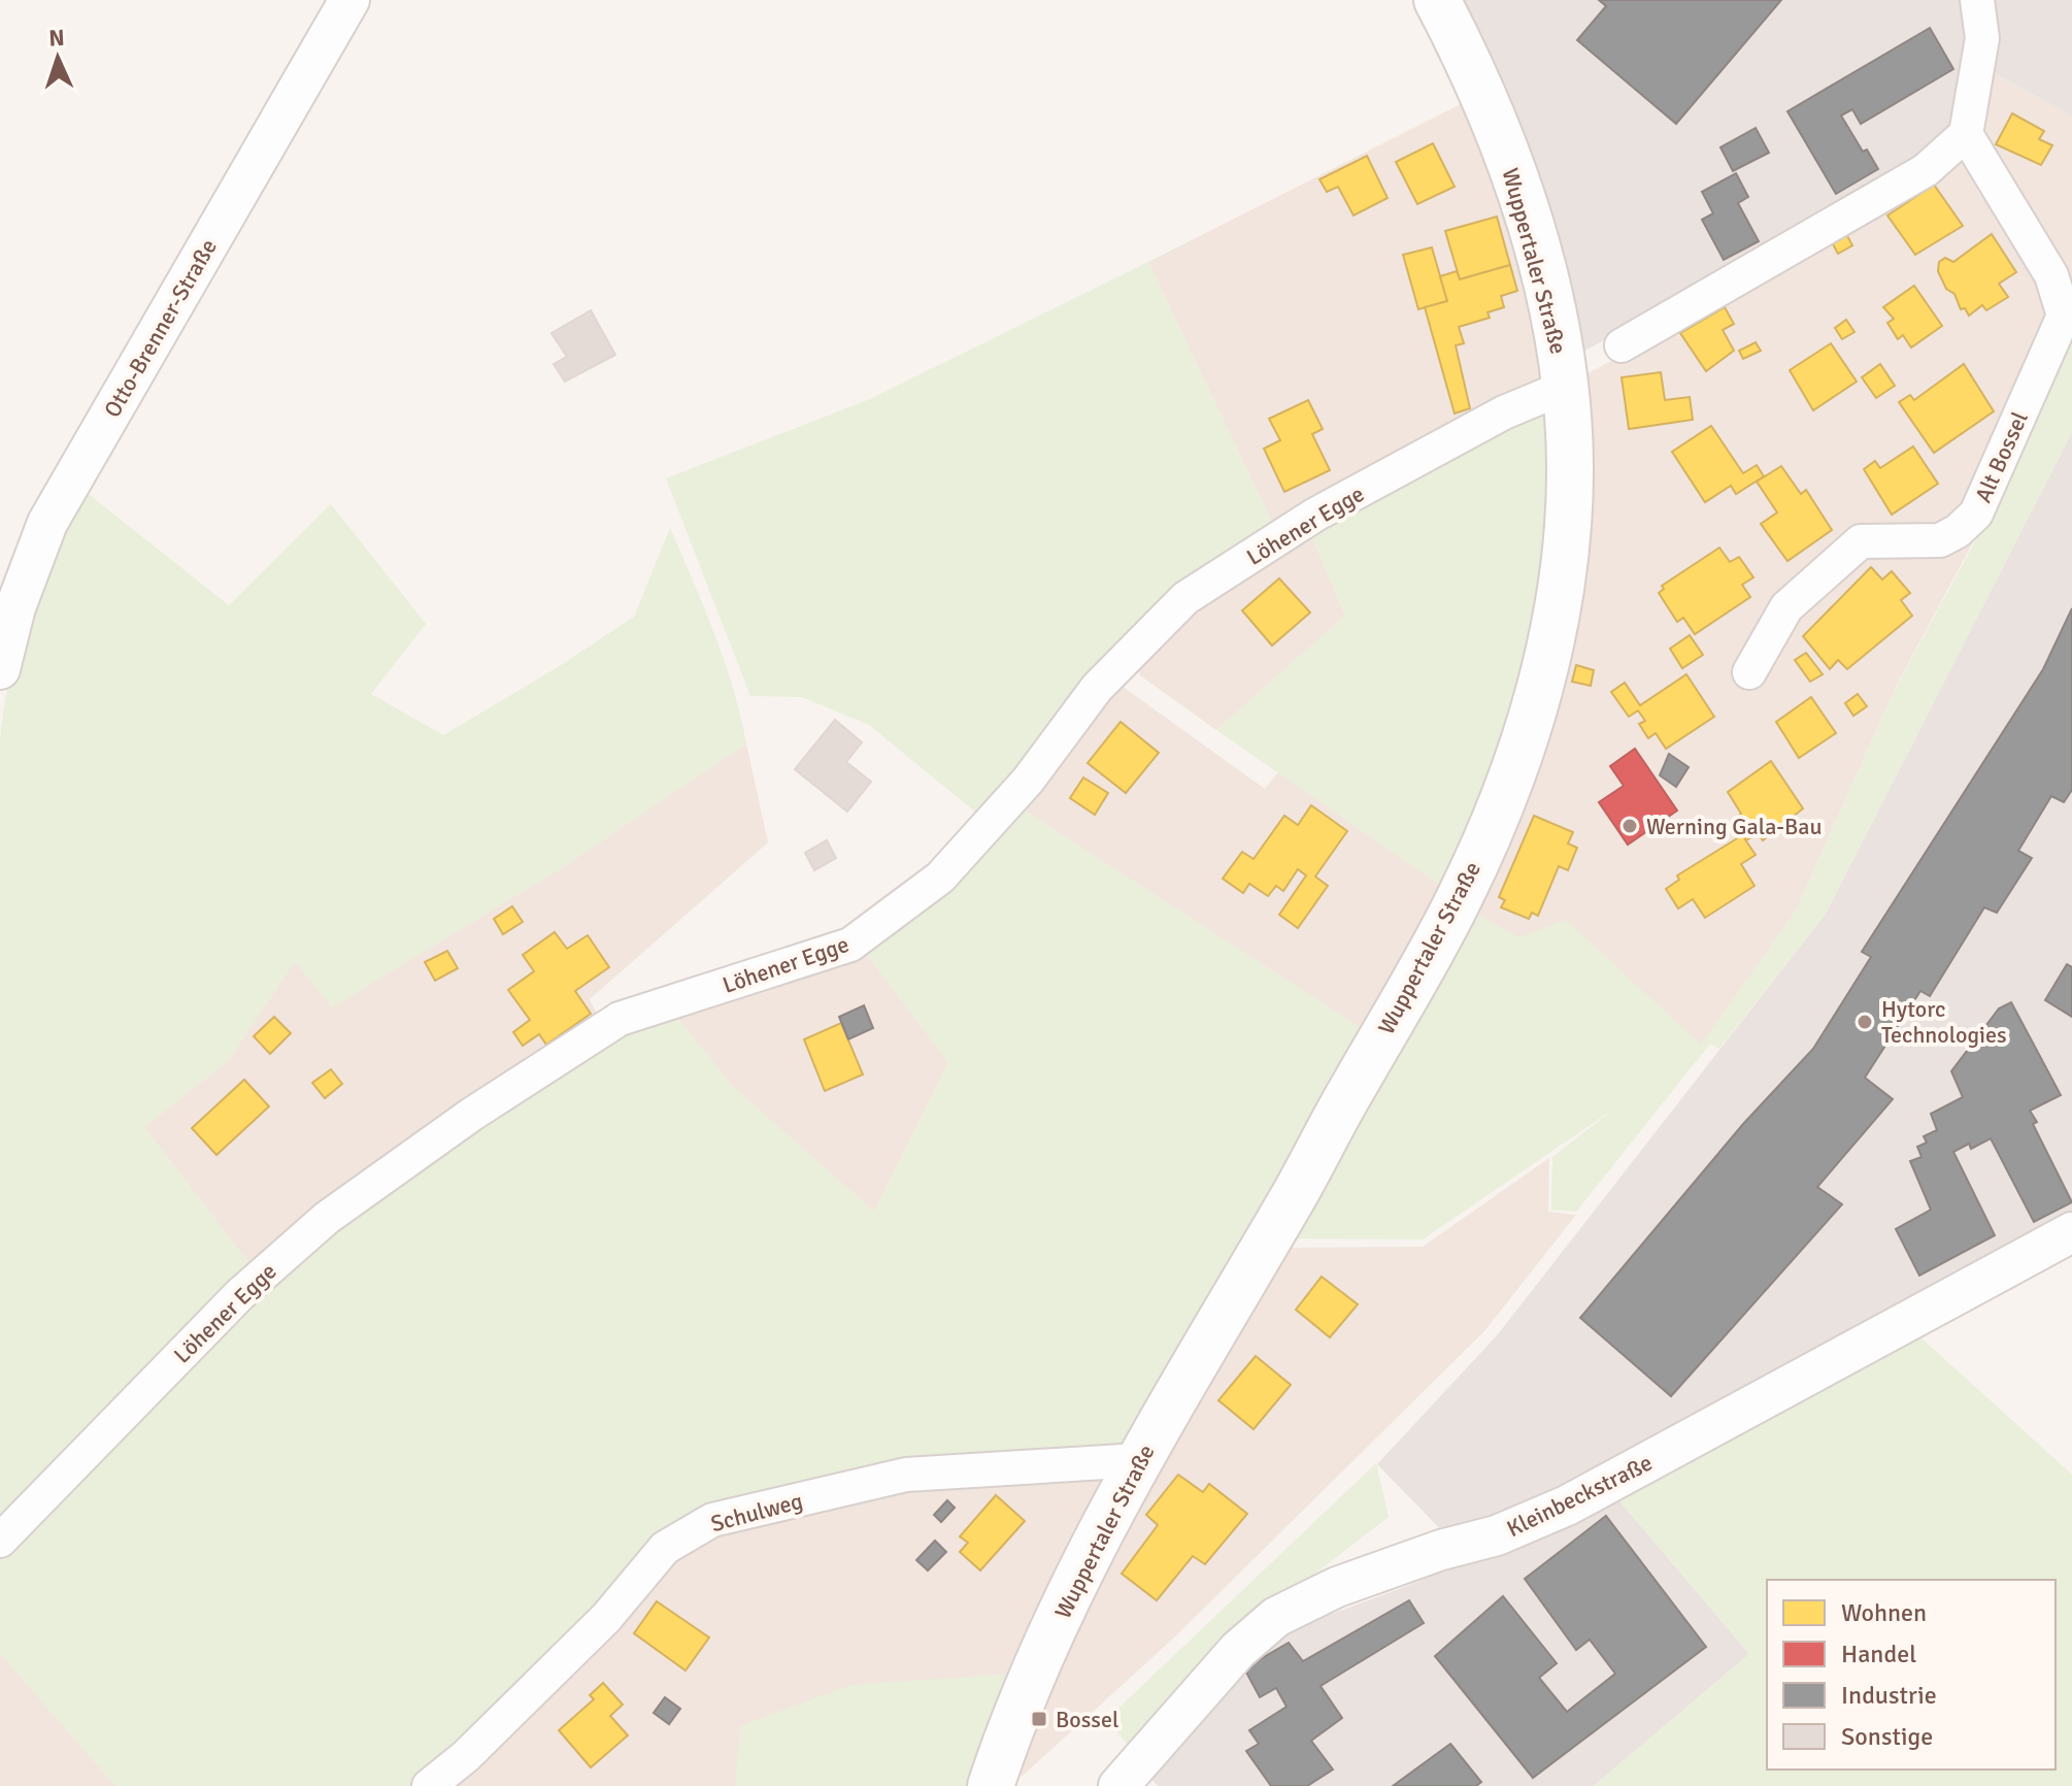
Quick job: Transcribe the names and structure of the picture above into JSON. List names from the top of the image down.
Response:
{
  "streets": {
    "main road": ["Wuppertaler Straße"],
    "street": [
      "Otto-Brenner-Straße",
      "Alt Bossel",
      "Löhener Egge",
      "Kleinbeckstraße",
      "Schulweg"
    ]
  },
  "crossings": [
    ["Wuppertaler Straße", "Löhener Egge"],
    ["Wuppertaler Straße", "Schulweg"]
  ],
  "places": {
    "other": ["Werning Gala-Bau", "Hytorc Technologies"],
    "transit": ["Bossel"]
  },
  "legend": [
    "Wohnen",
    "Handel",
    "Industrie",
    "Sonstige"
  ],
  "north": "top"
}
